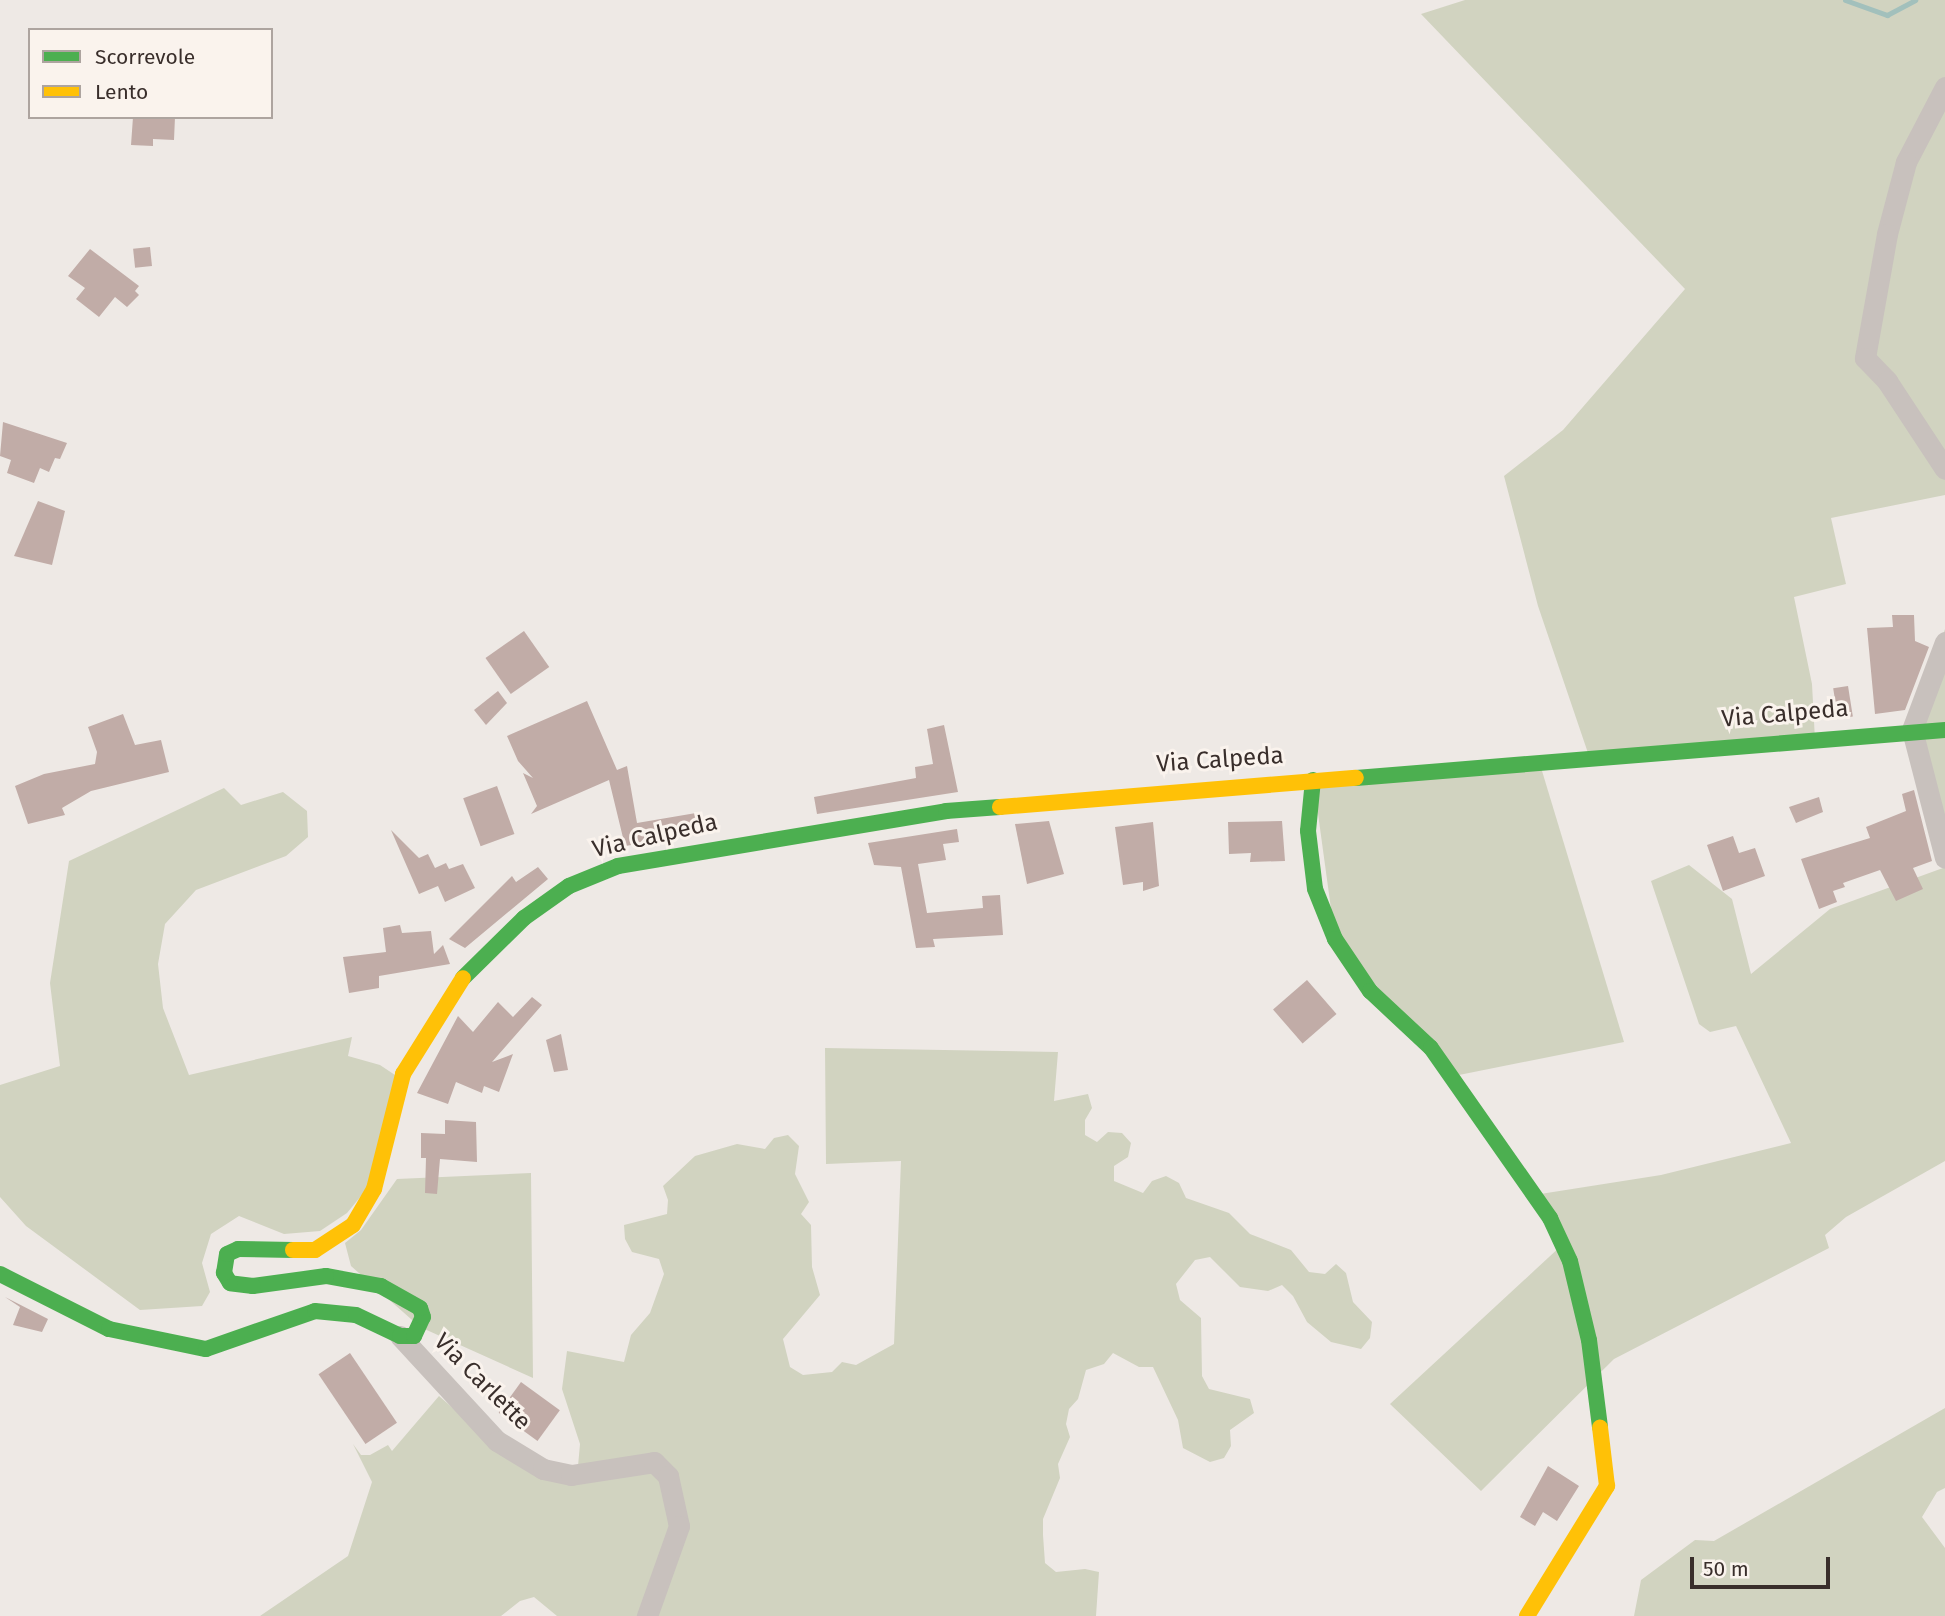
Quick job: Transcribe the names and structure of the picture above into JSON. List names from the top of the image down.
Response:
{
  "streets": {
    "street": ["Via Calpeda", "Via Carlette"]
  },
  "crossings": [
    ["Via Calpeda", "Via Carlette"]
  ],
  "legend": ["Scorrevole", "Lento"],
  "scale_bar": "50 m"
}
